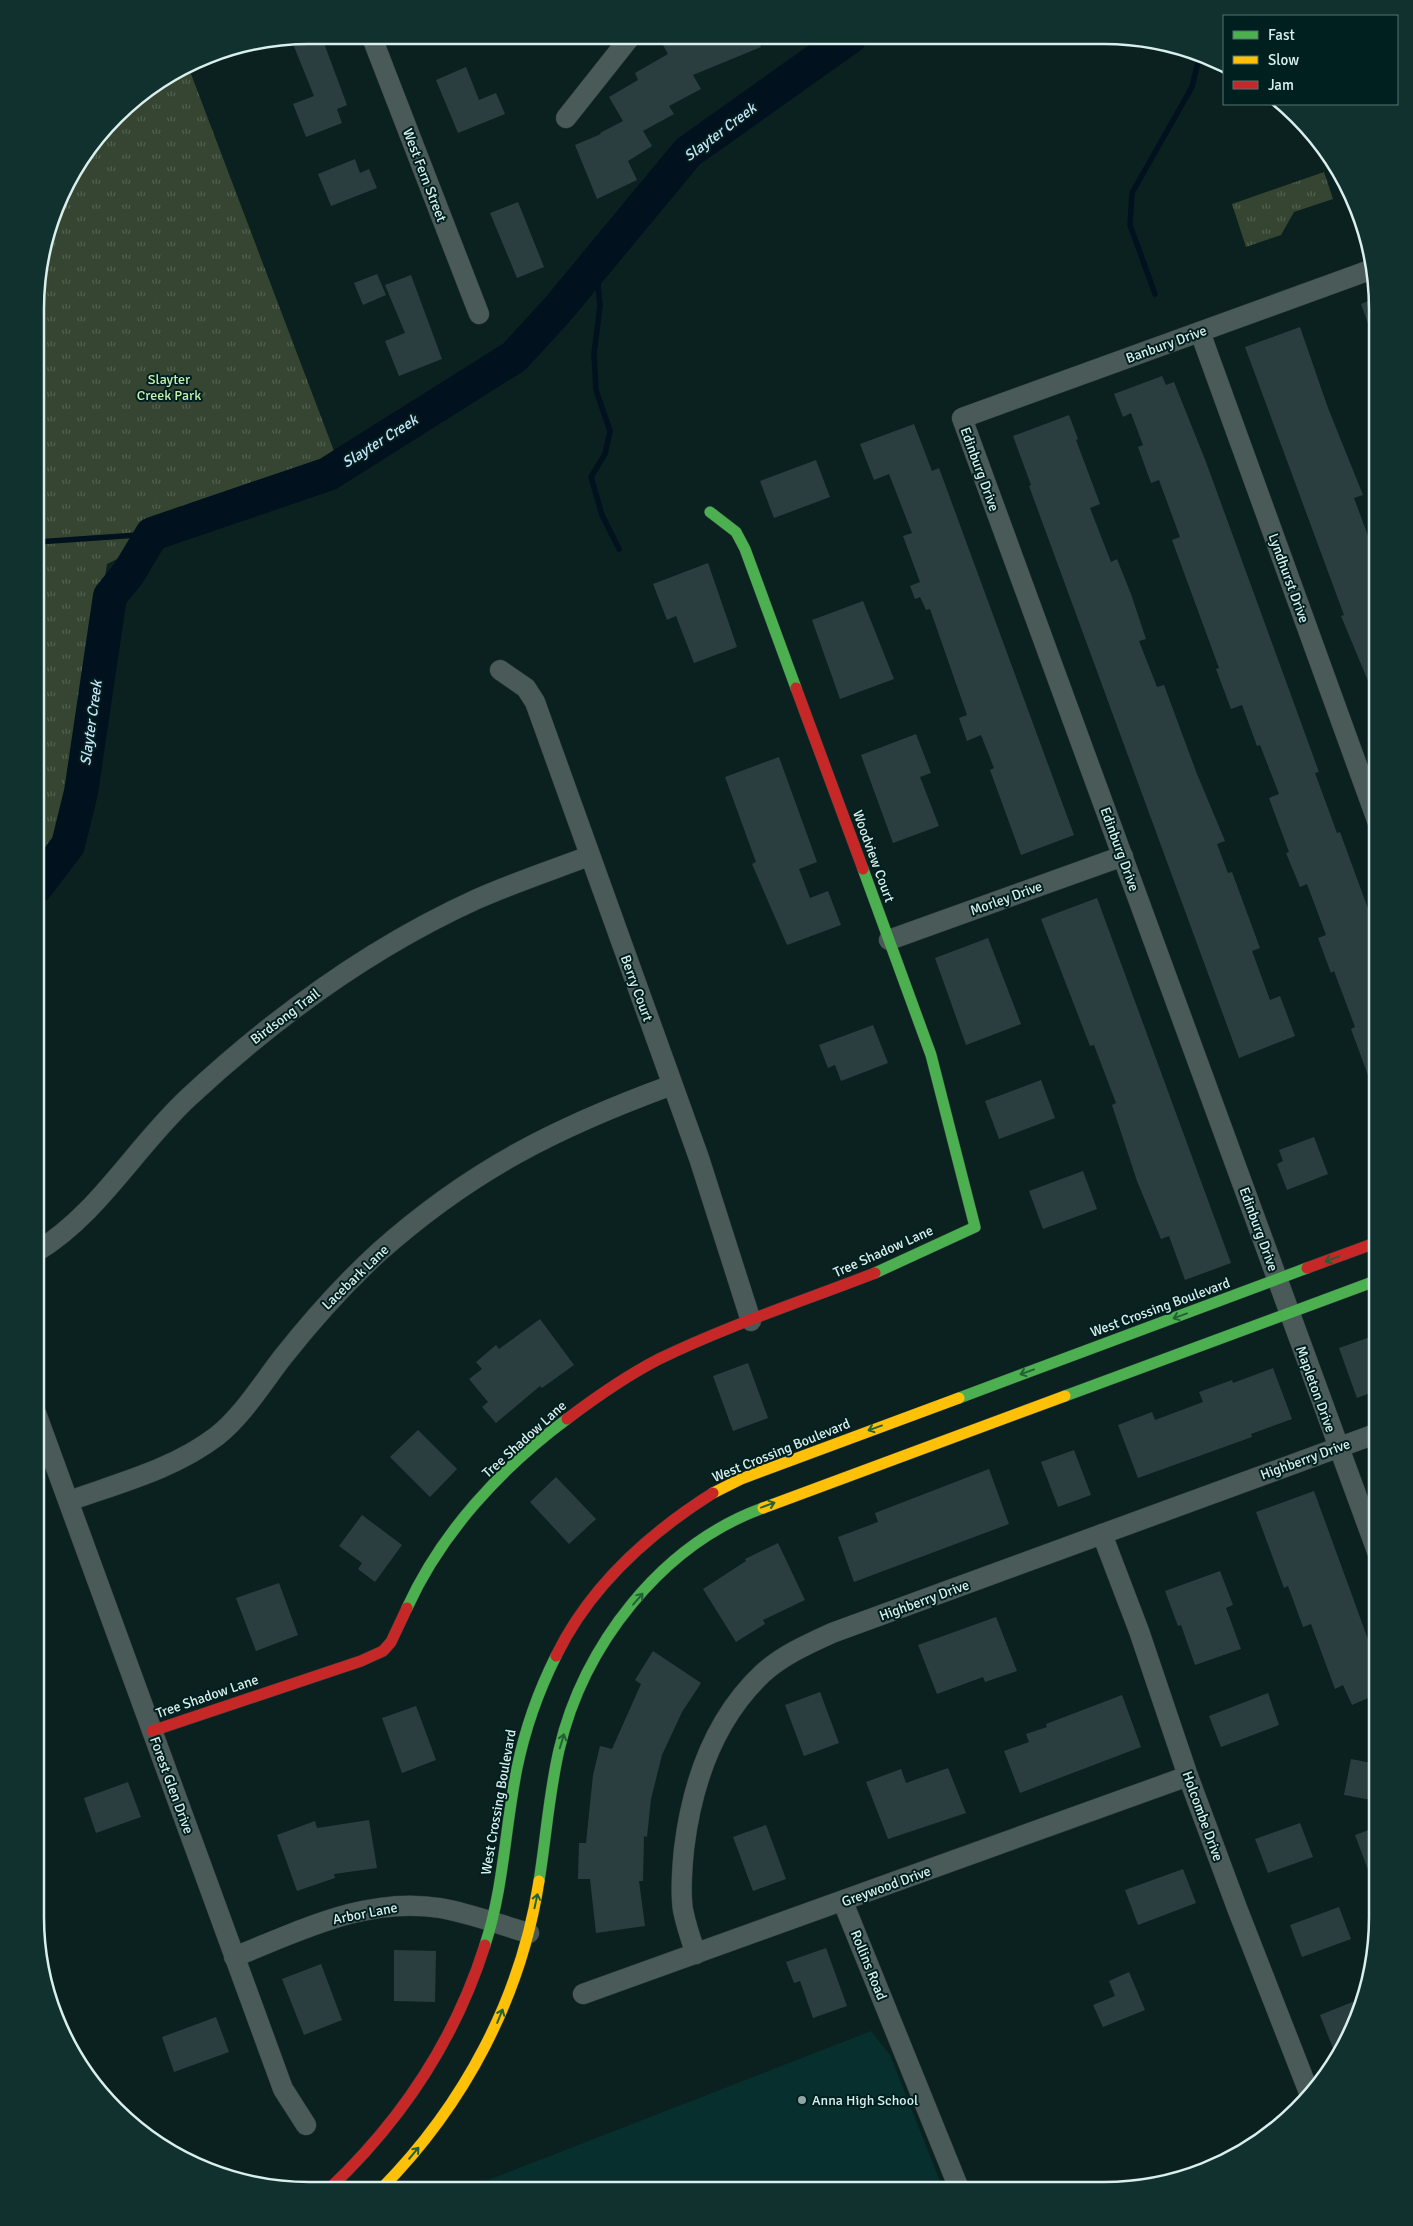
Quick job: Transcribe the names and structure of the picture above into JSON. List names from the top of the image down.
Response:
{
  "streets": {
    "street": [
      "West Fern Street",
      "Banbury Drive",
      "Edinburg Drive",
      "Lyndhurst Drive",
      "Woodview Court",
      "Morley Drive",
      "Berry Court",
      "Birdsong Trail",
      "Tree Shadow Lane",
      "Lacebark Lane",
      "West Crossing Boulevard",
      "Mapleton Drive",
      "Highberry Drive",
      "Forest Glen Drive",
      "Holcombe Drive",
      "Greywood Drive",
      "Arbor Lane",
      "Rollins Road"
    ]
  },
  "crossings": [
    ["Banbury Drive", "Edinburg Drive"],
    ["Banbury Drive", "Lyndhurst Drive"],
    ["Edinburg Drive", "Morley Drive"],
    ["Edinburg Drive", "West Crossing Boulevard"],
    ["Edinburg Drive", "Mapleton Drive"],
    ["Woodview Court", "Morley Drive"],
    ["Woodview Court", "Tree Shadow Lane"],
    ["Berry Court", "Birdsong Trail"],
    ["Berry Court", "Tree Shadow Lane"],
    ["Berry Court", "Lacebark Lane"],
    ["Tree Shadow Lane", "Forest Glen Drive"],
    ["Lacebark Lane", "Forest Glen Drive"],
    ["West Crossing Boulevard", "Mapleton Drive"],
    ["West Crossing Boulevard", "Arbor Lane"],
    ["Mapleton Drive", "Highberry Drive"],
    ["Highberry Drive", "Holcombe Drive"],
    ["Highberry Drive", "Greywood Drive"],
    ["Forest Glen Drive", "Arbor Lane"],
    ["Holcombe Drive", "Greywood Drive"],
    ["Greywood Drive", "Rollins Road"]
  ],
  "water": ["Slayter Creek"],
  "parks": ["Slayter Creek Park"],
  "places": ["Anna High School"],
  "legend": ["Fast", "Slow", "Jam"]
}
